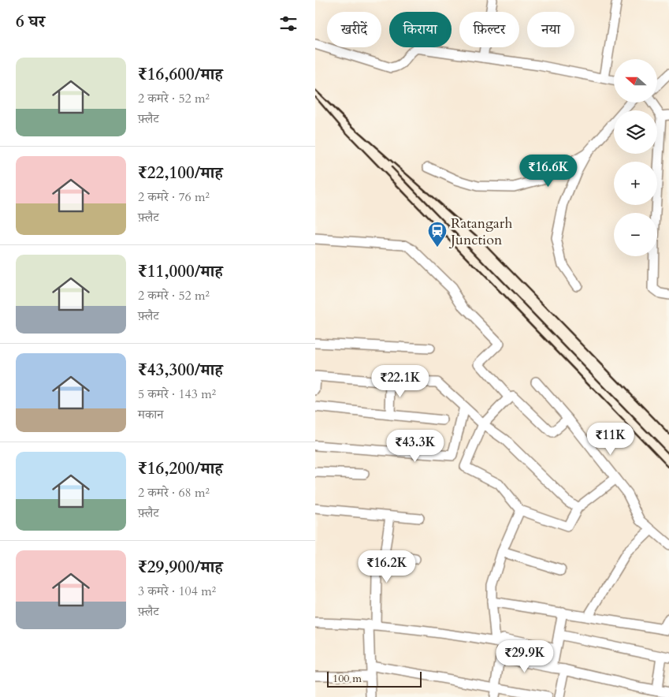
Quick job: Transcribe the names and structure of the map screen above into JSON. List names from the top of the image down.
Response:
{
  "places": {
    "station": ["Ratangarh Junction"]
  },
  "scale_bar": "100 m",
  "north": "left",
  "page": {
    "heading": "6 घर",
    "chip": [
      "खरीदें",
      "किराया",
      "फ़िल्टर",
      "नया"
    ],
    "list": [
      {
        "name": "₹16,600/माह",
        "note": "2 कमरे · 52 m² · फ़्लैट"
      },
      {
        "name": "₹22,100/माह",
        "note": "2 कमरे · 76 m² · फ़्लैट"
      },
      {
        "name": "₹11,000/माह",
        "note": "2 कमरे · 52 m² · फ़्लैट"
      },
      {
        "name": "₹43,300/माह",
        "note": "5 कमरे · 143 m² · मकान"
      },
      {
        "name": "₹16,200/माह",
        "note": "2 कमरे · 68 m² · फ़्लैट"
      },
      {
        "name": "₹29,900/माह",
        "note": "3 कमरे · 104 m² · फ़्लैट"
      }
    ],
    "map_buttons": ["+", "−"],
    "price": [
      "₹16.6K",
      "₹22.1K",
      "₹11K",
      "₹43.3K",
      "₹16.2K",
      "₹29.9K"
    ],
    "scale": "100 m"
  }
}
